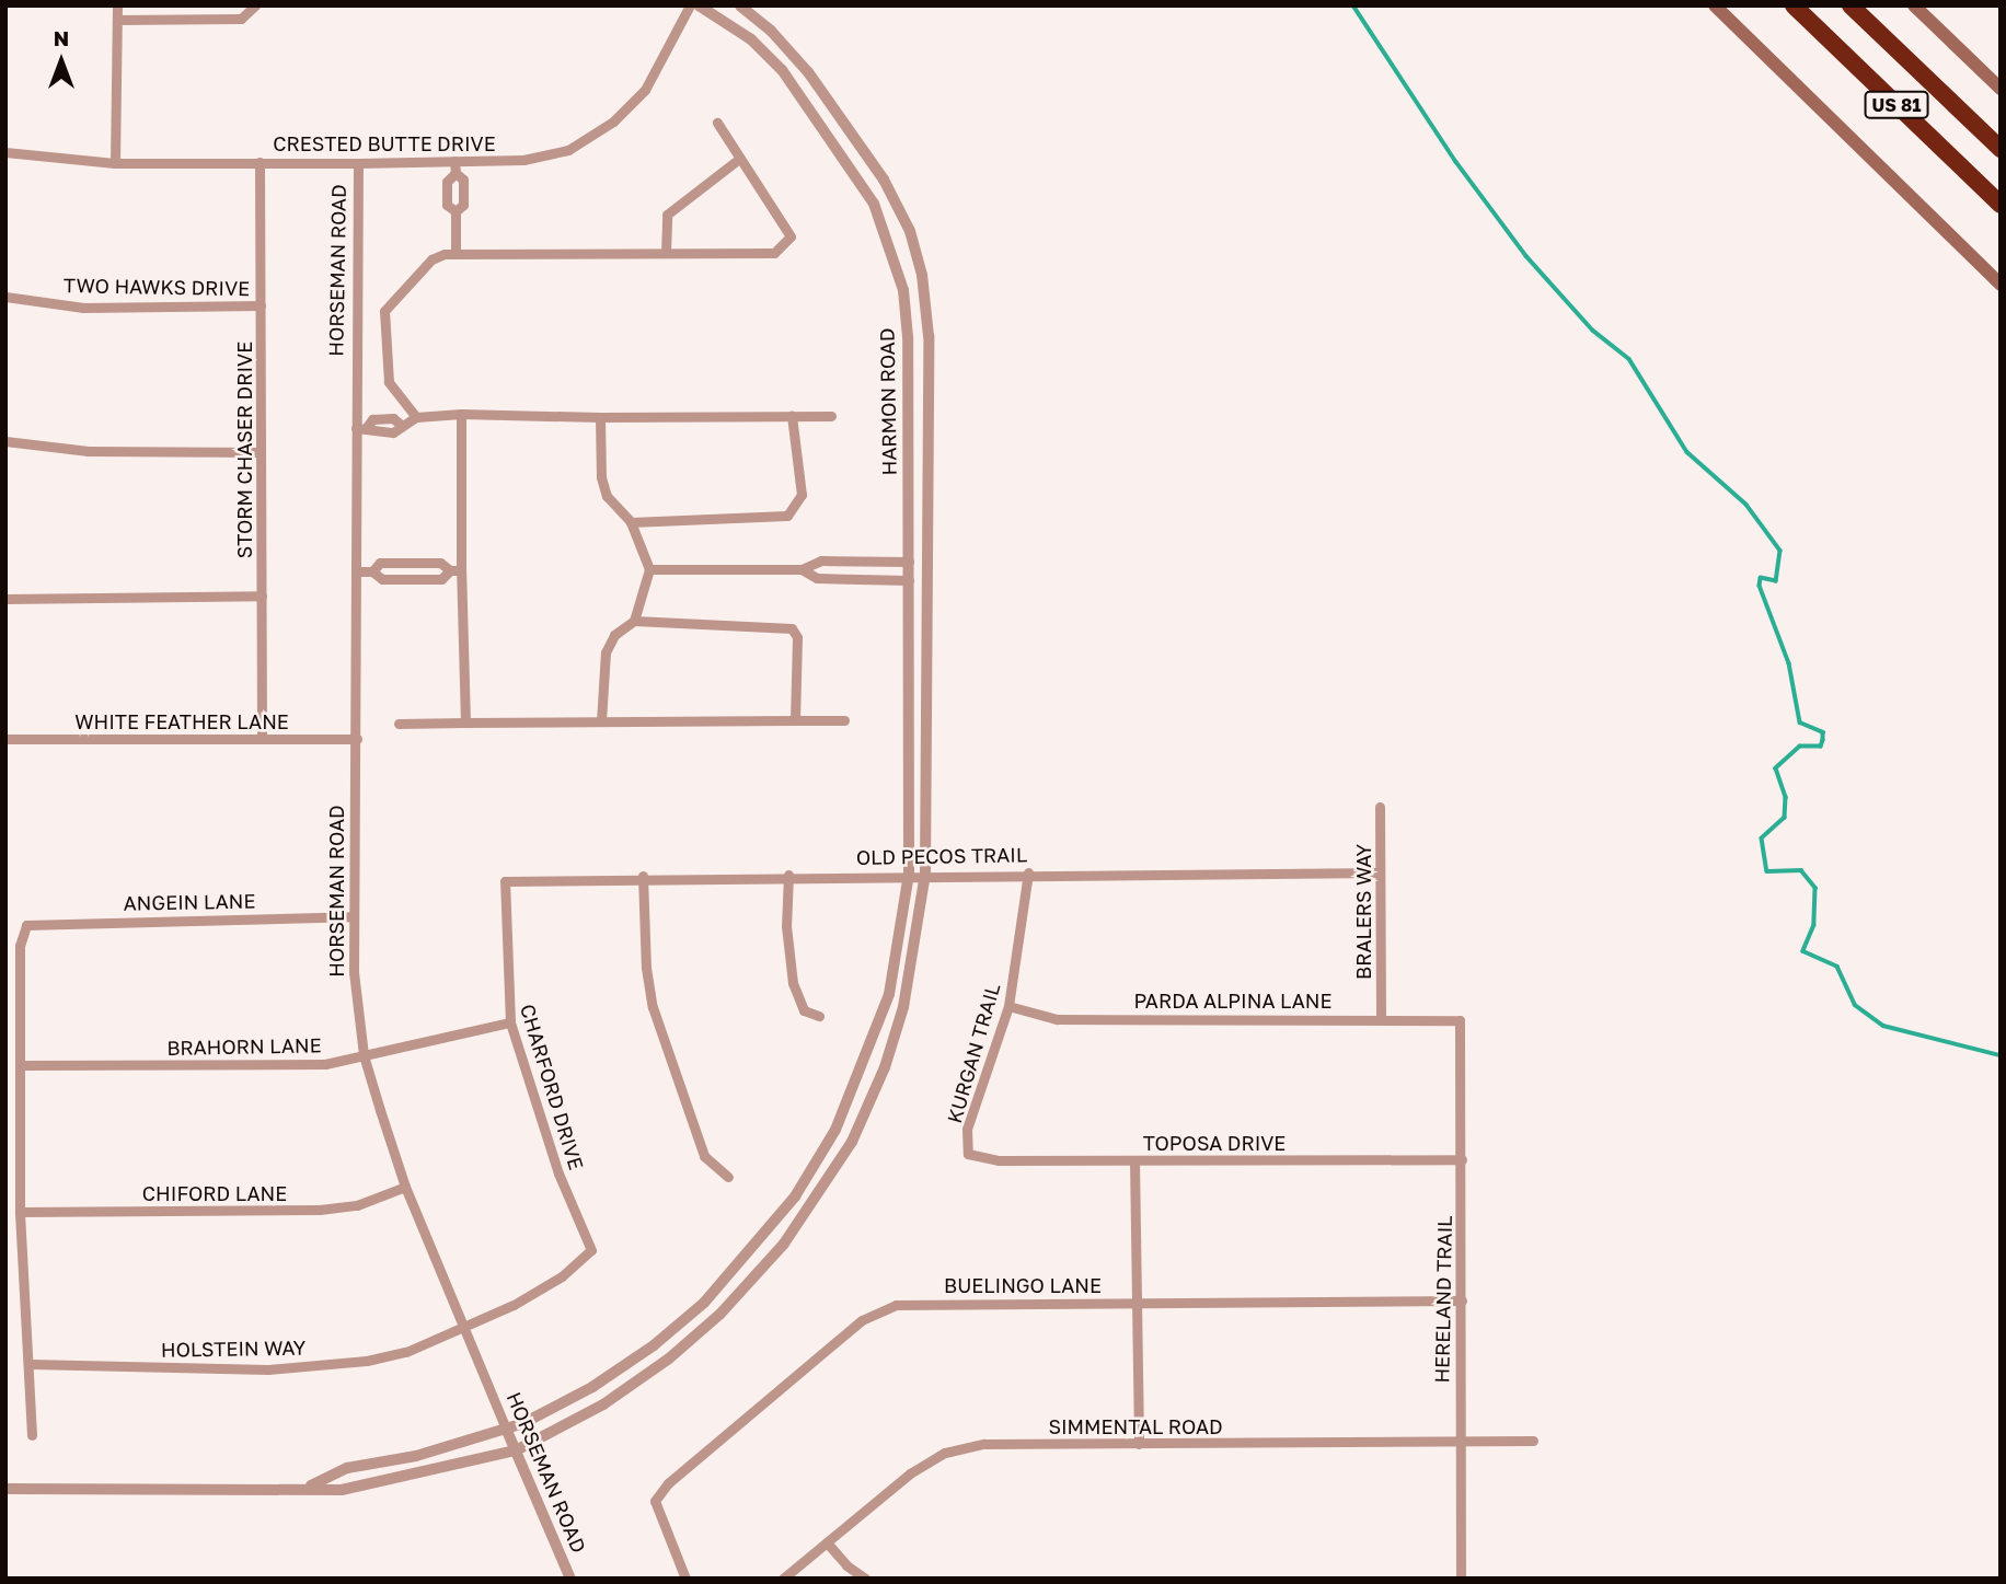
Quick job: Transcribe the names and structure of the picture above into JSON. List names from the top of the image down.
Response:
{
  "streets": {
    "highway": ["US 81"],
    "street": [
      "CRESTED BUTTE DRIVE",
      "HORSEMAN ROAD",
      "TWO HAWKS DRIVE",
      "HARMON ROAD",
      "STORM CHASER DRIVE",
      "WHITE FEATHER LANE",
      "OLD PECOS TRAIL",
      "ANGEIN LANE",
      "BRALERS WAY",
      "PARDA ALPINA LANE",
      "BRAHORN LANE",
      "KURGAN TRAIL",
      "CHARFORD DRIVE",
      "TOPOSA DRIVE",
      "CHIFORD LANE",
      "BUELINGO LANE",
      "HERELAND TRAIL",
      "HOLSTEIN WAY",
      "SIMMENTAL ROAD"
    ]
  },
  "crossings": [
    ["CRESTED BUTTE DRIVE", "HORSEMAN ROAD"],
    ["CRESTED BUTTE DRIVE", "STORM CHASER DRIVE"],
    ["HORSEMAN ROAD", "HARMON ROAD"],
    ["HORSEMAN ROAD", "WHITE FEATHER LANE"],
    ["HORSEMAN ROAD", "ANGEIN LANE"],
    ["HORSEMAN ROAD", "BRAHORN LANE"],
    ["HORSEMAN ROAD", "CHIFORD LANE"],
    ["HORSEMAN ROAD", "HOLSTEIN WAY"],
    ["TWO HAWKS DRIVE", "STORM CHASER DRIVE"],
    ["HARMON ROAD", "OLD PECOS TRAIL"],
    ["STORM CHASER DRIVE", "WHITE FEATHER LANE"],
    ["OLD PECOS TRAIL", "BRALERS WAY"],
    ["OLD PECOS TRAIL", "KURGAN TRAIL"],
    ["OLD PECOS TRAIL", "CHARFORD DRIVE"],
    ["ANGEIN LANE", "BRAHORN LANE"],
    ["BRALERS WAY", "PARDA ALPINA LANE"],
    ["PARDA ALPINA LANE", "KURGAN TRAIL"],
    ["PARDA ALPINA LANE", "HERELAND TRAIL"],
    ["BRAHORN LANE", "CHARFORD DRIVE"],
    ["KURGAN TRAIL", "TOPOSA DRIVE"],
    ["CHARFORD DRIVE", "HOLSTEIN WAY"],
    ["TOPOSA DRIVE", "HERELAND TRAIL"],
    ["BUELINGO LANE", "HERELAND TRAIL"],
    ["HERELAND TRAIL", "SIMMENTAL ROAD"]
  ],
  "north": "top"
}
